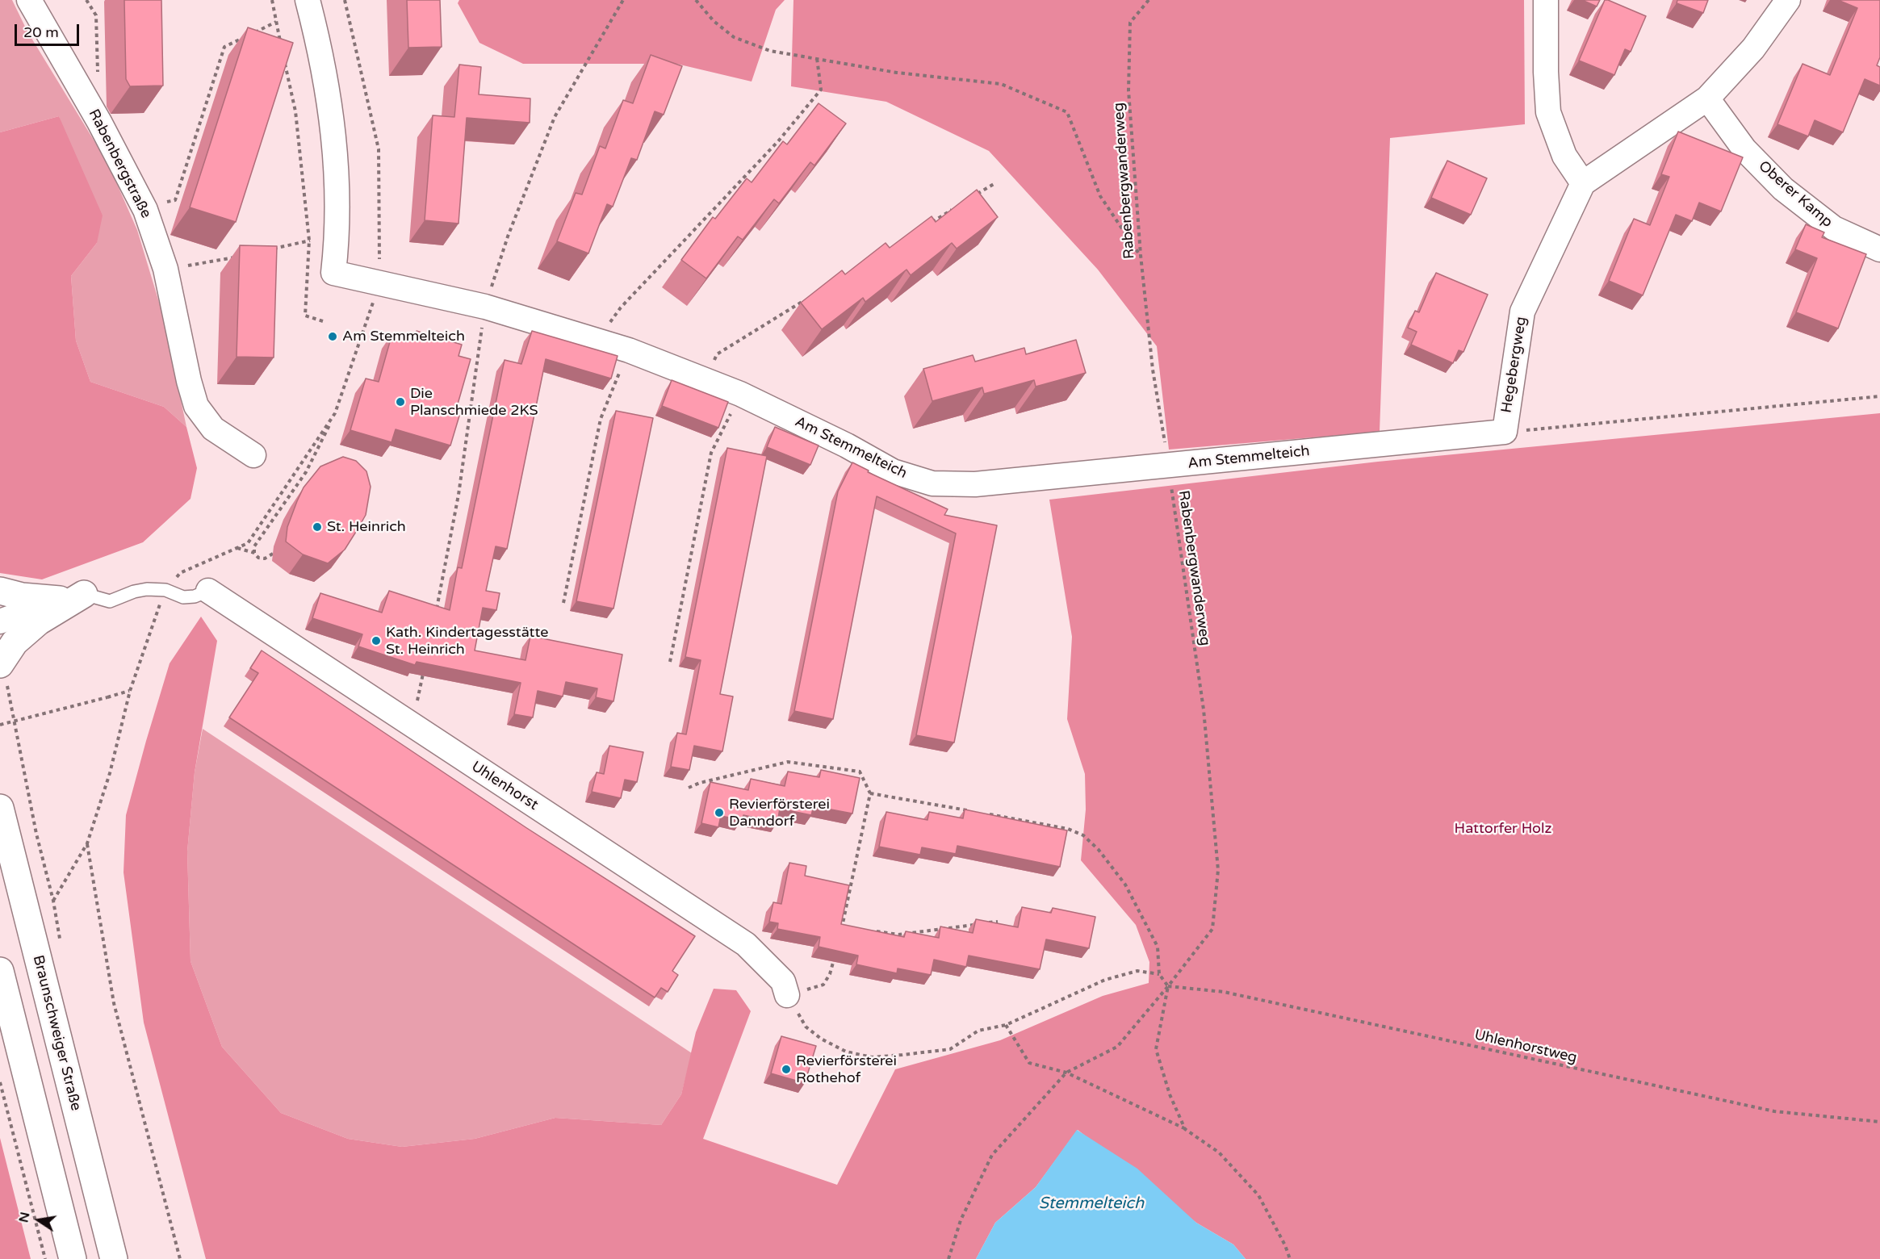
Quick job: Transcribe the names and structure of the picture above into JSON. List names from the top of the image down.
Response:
{
  "streets": {
    "main road": ["Braunschweiger Straße"],
    "street": [
      "Rabenbergstraße",
      "Oberer Kamp",
      "Hegebergweg",
      "Am Stemmelteich",
      "Uhlenhorst"
    ],
    "path": ["Rabenbergwanderweg", "Uhlenhorstweg"]
  },
  "crossings": [
    ["Rabenbergwanderweg", "Am Stemmelteich"],
    ["Rabenbergwanderweg", "Uhlenhorstweg"],
    ["Hegebergweg", "Am Stemmelteich"]
  ],
  "water": ["Stemmelteich"],
  "parks": ["Hattorfer Holz"],
  "places": [
    "Am Stemmelteich",
    "Die Planschmiede 2KS",
    "St. Heinrich",
    "Kath. Kindertagesstätte St. Heinrich",
    "Revierförsterei Danndorf",
    "Revierförsterei Rothehof"
  ],
  "scale_bar": "20 m",
  "north": "left"
}
